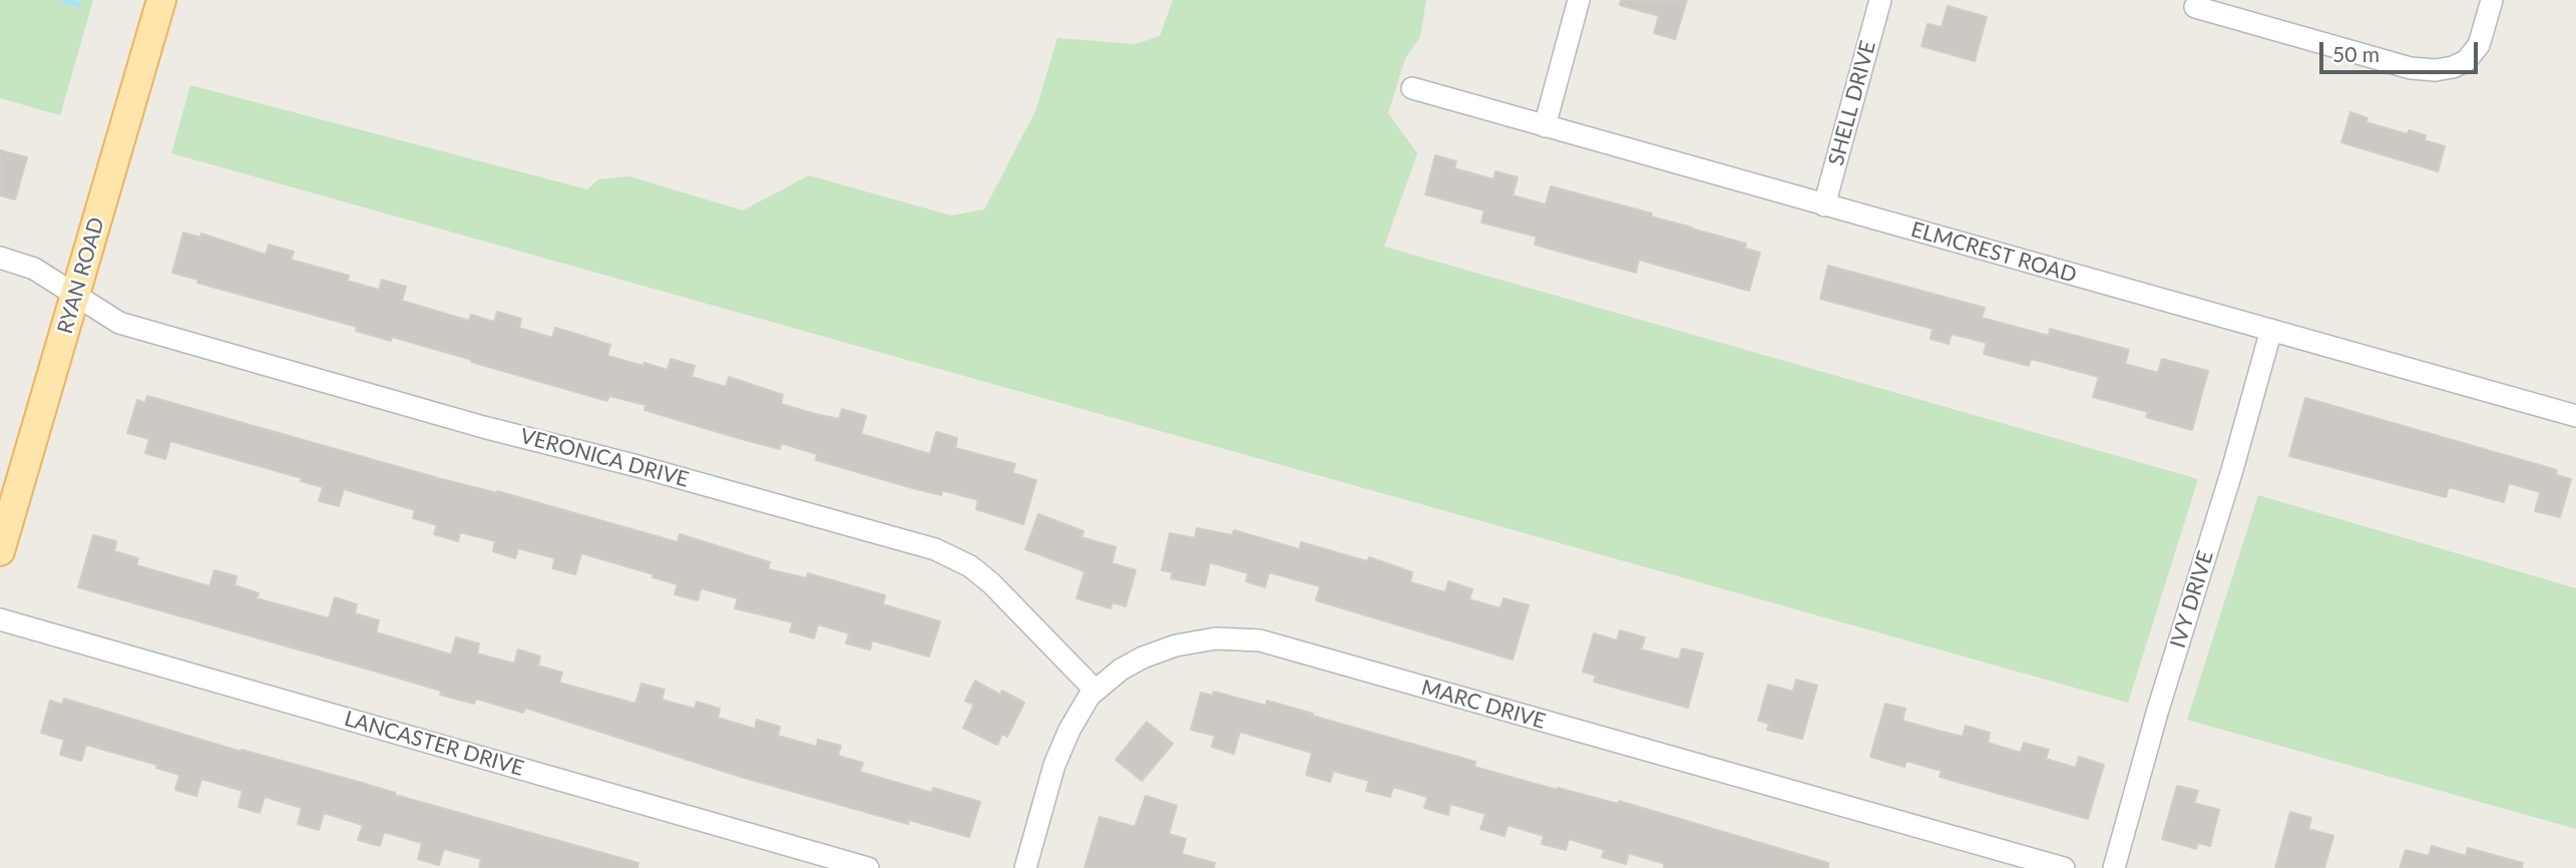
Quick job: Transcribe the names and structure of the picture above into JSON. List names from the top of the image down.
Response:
{
  "streets": {
    "main road": ["RYAN ROAD"],
    "street": [
      "SHELL DRIVE",
      "ELMCREST ROAD",
      "VERONICA DRIVE",
      "IVY DRIVE",
      "MARC DRIVE",
      "LANCASTER DRIVE"
    ]
  },
  "crossings": [
    ["SHELL DRIVE", "ELMCREST ROAD"],
    ["ELMCREST ROAD", "IVY DRIVE"],
    ["RYAN ROAD", "VERONICA DRIVE"],
    ["VERONICA DRIVE", "MARC DRIVE"]
  ],
  "scale_bar": "50 m"
}
